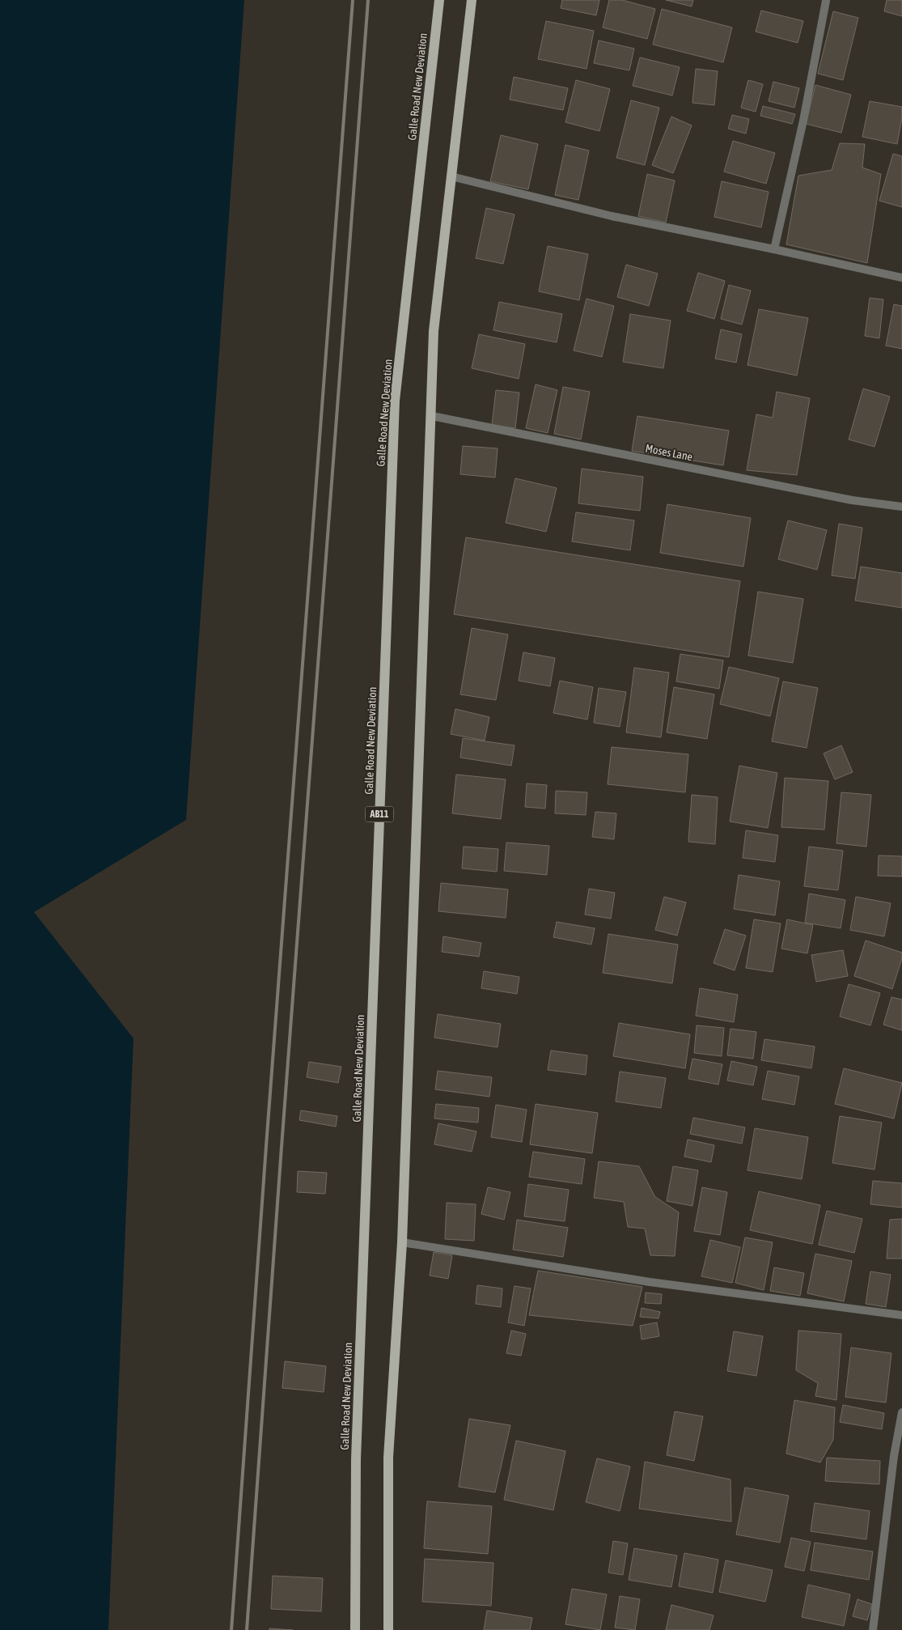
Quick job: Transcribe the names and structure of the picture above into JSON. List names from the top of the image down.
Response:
{
  "streets": {
    "main road": ["Galle Road New Deviation", "AB11"],
    "street": ["Moses Lane"]
  }
}
